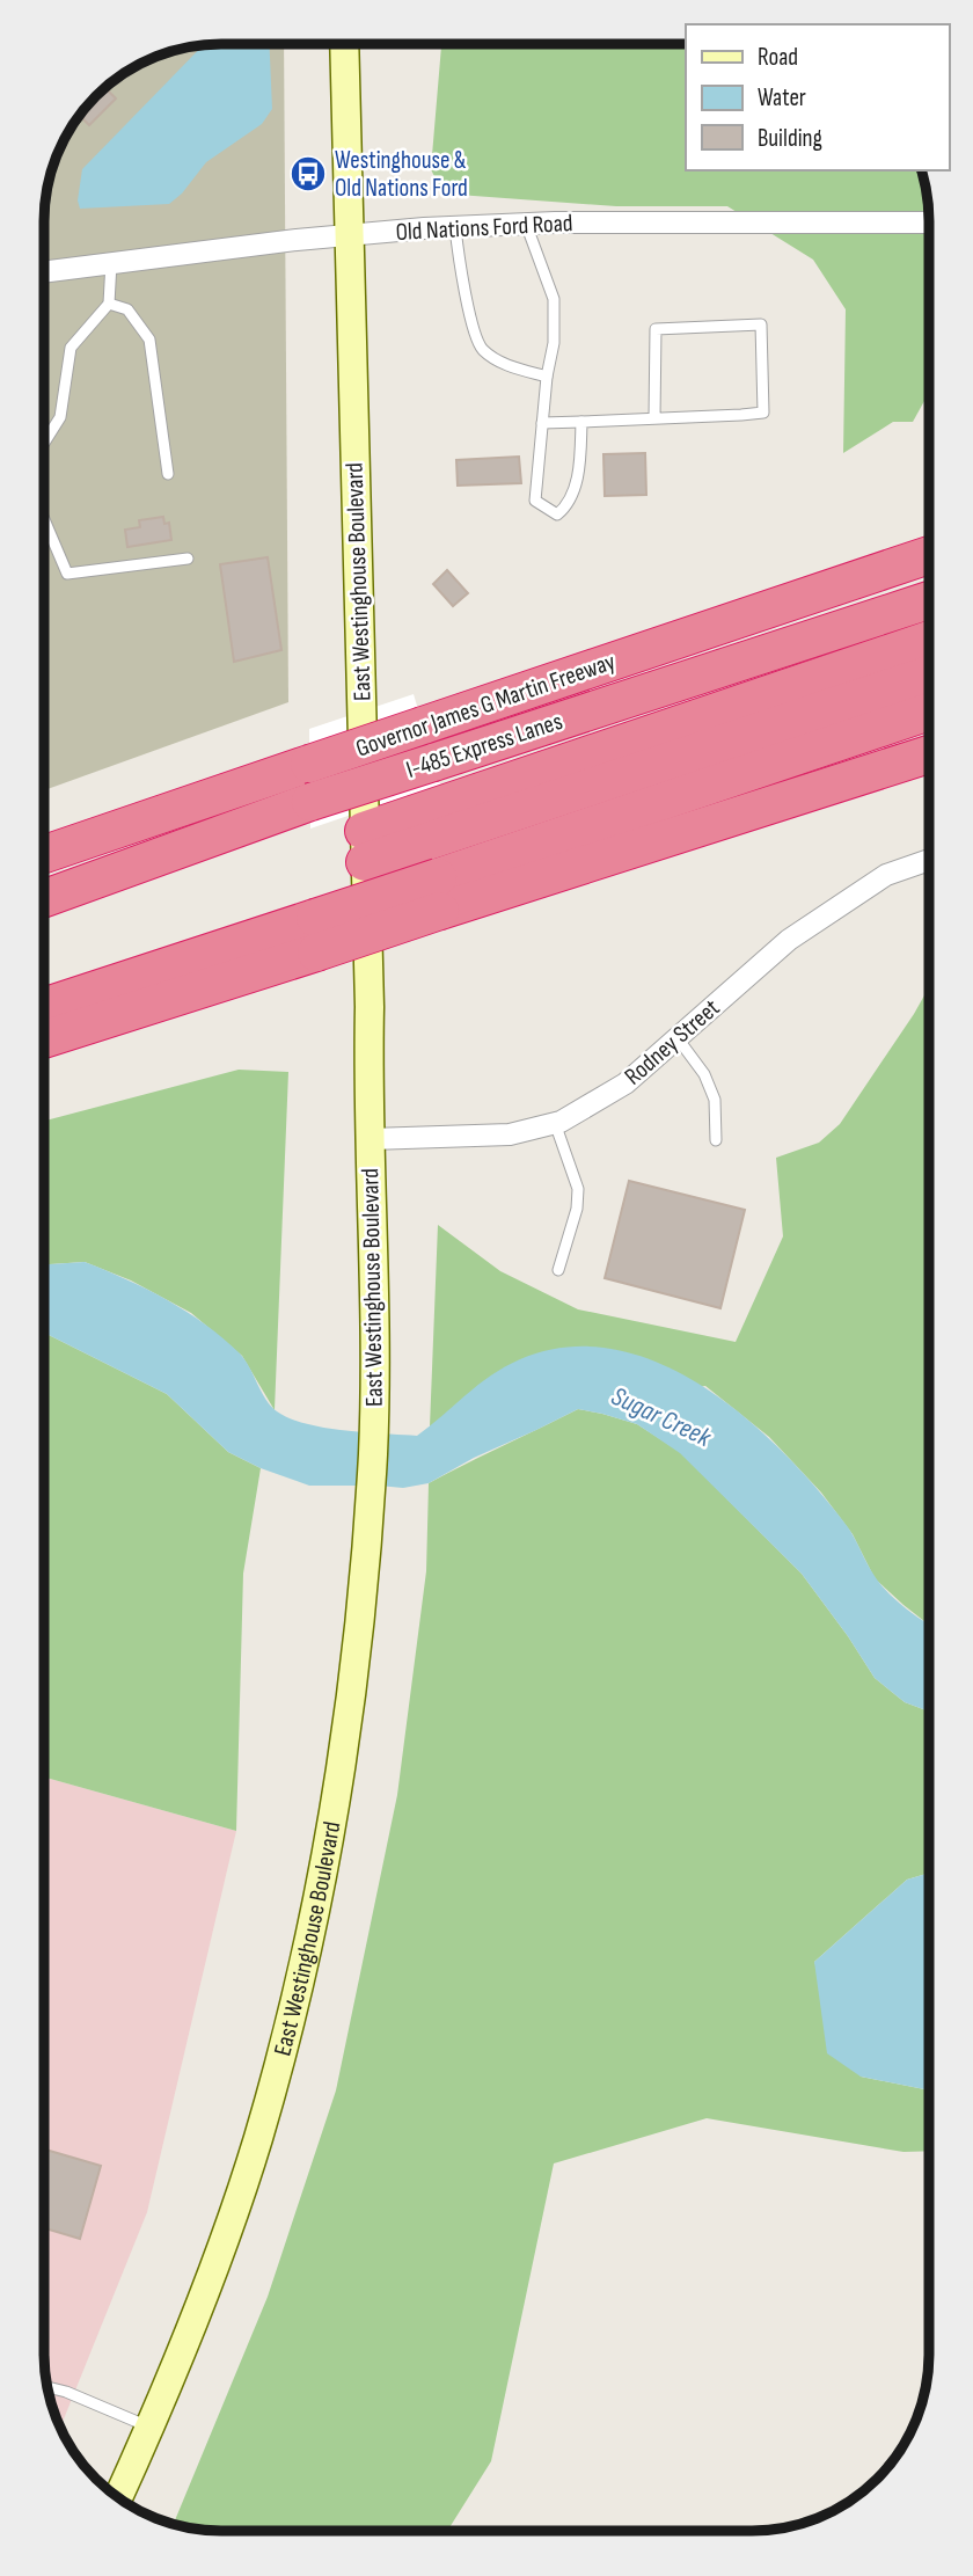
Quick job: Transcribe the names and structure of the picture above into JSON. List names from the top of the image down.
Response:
{
  "streets": {
    "highway": ["Governor James G Martin Freeway", "I-485 Express Lanes"],
    "main road": ["East Westinghouse Boulevard"],
    "street": ["Old Nations Ford Road", "Rodney Street"]
  },
  "crossings": [
    ["Old Nations Ford Road", "East Westinghouse Boulevard"],
    ["East Westinghouse Boulevard", "Rodney Street"]
  ],
  "water": ["Sugar Creek"],
  "places": {
    "bus stop": ["Westinghouse & Old Nations Ford"]
  },
  "legend": ["Road", "Water", "Building"]
}
